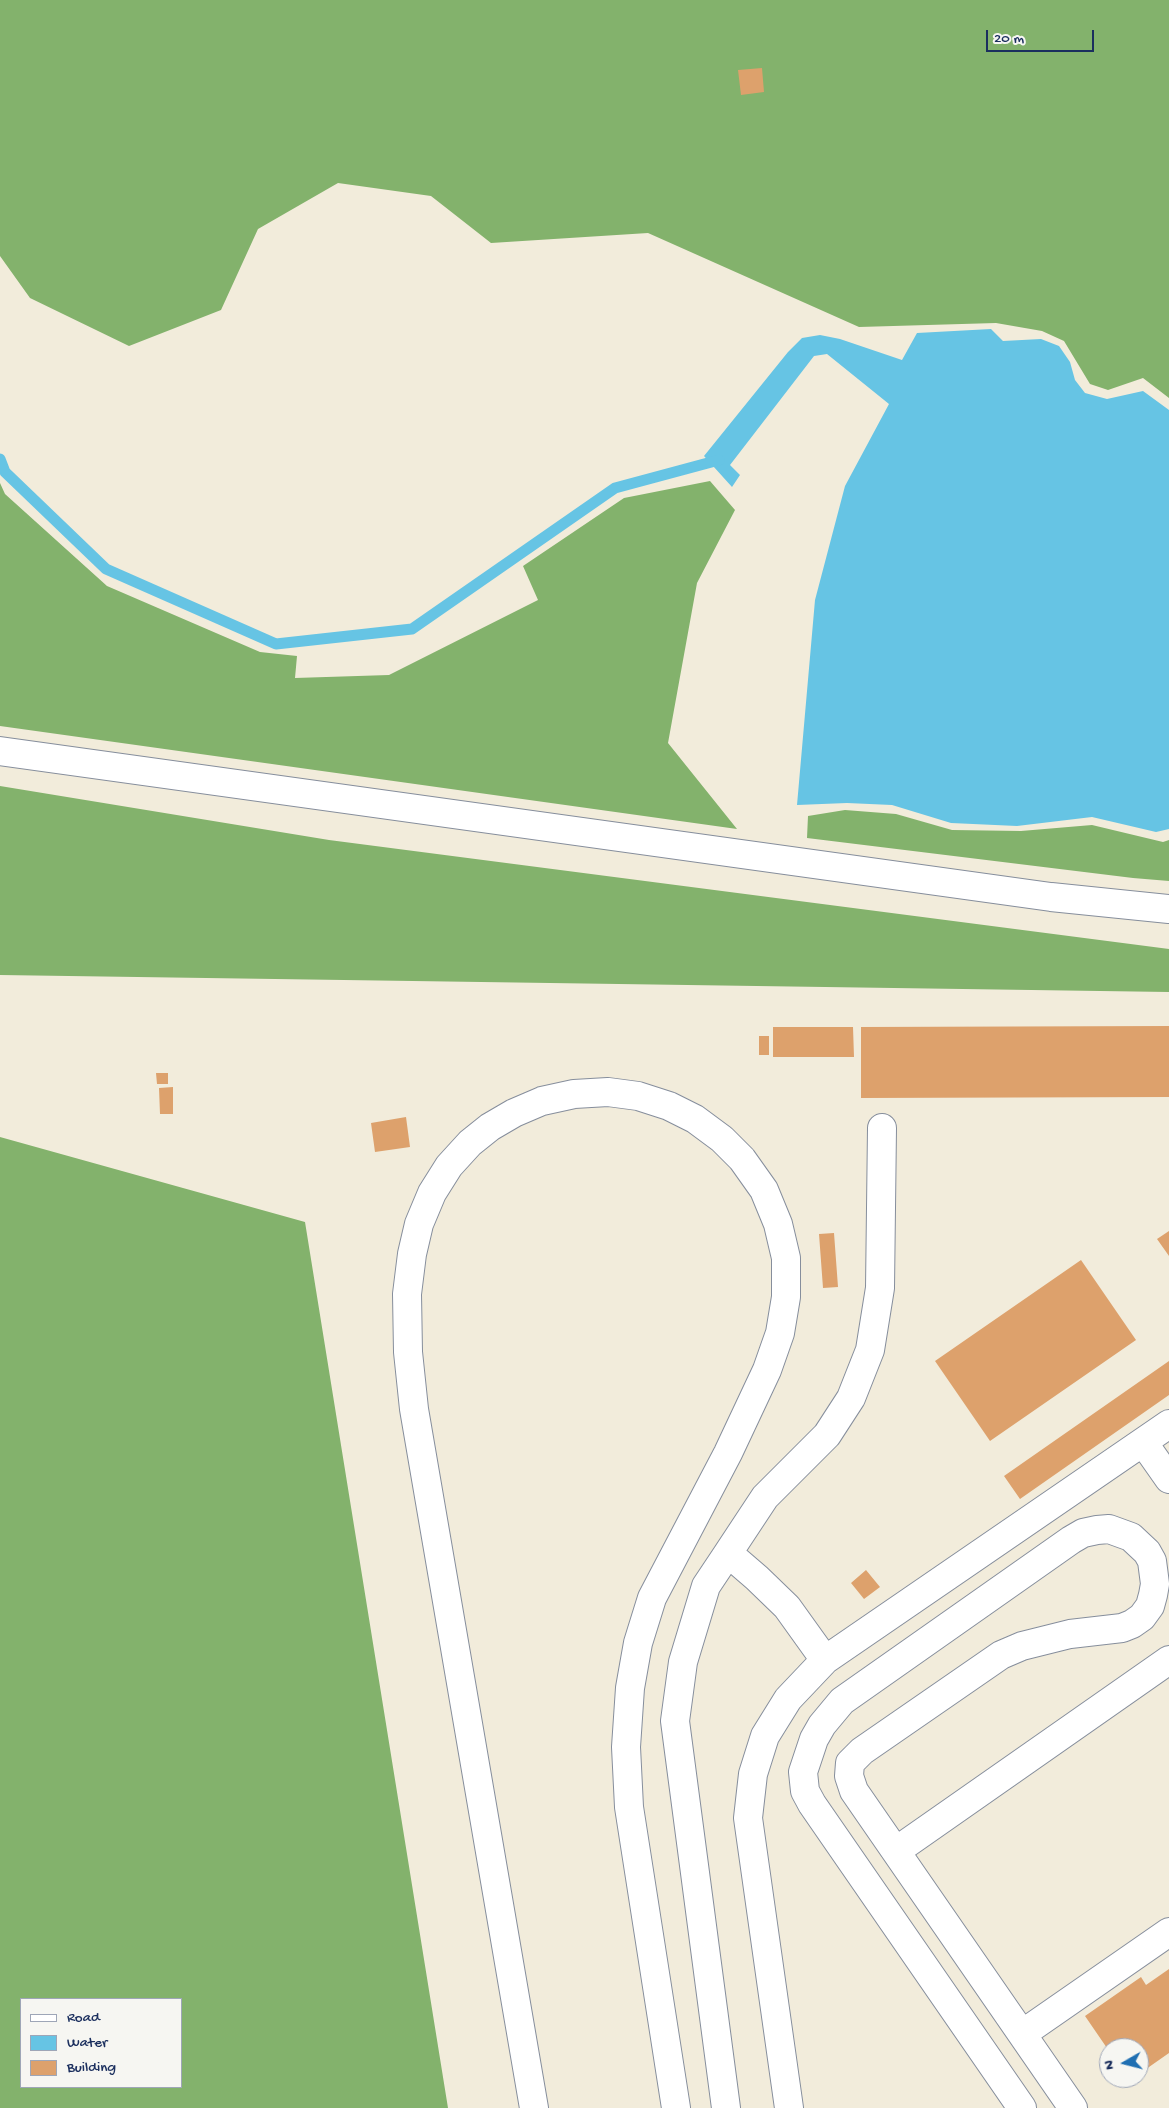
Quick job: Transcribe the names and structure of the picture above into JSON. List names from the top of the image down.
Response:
{
  "legend": ["Road", "Water", "Building"],
  "scale_bar": "20 m",
  "north": "left"
}
